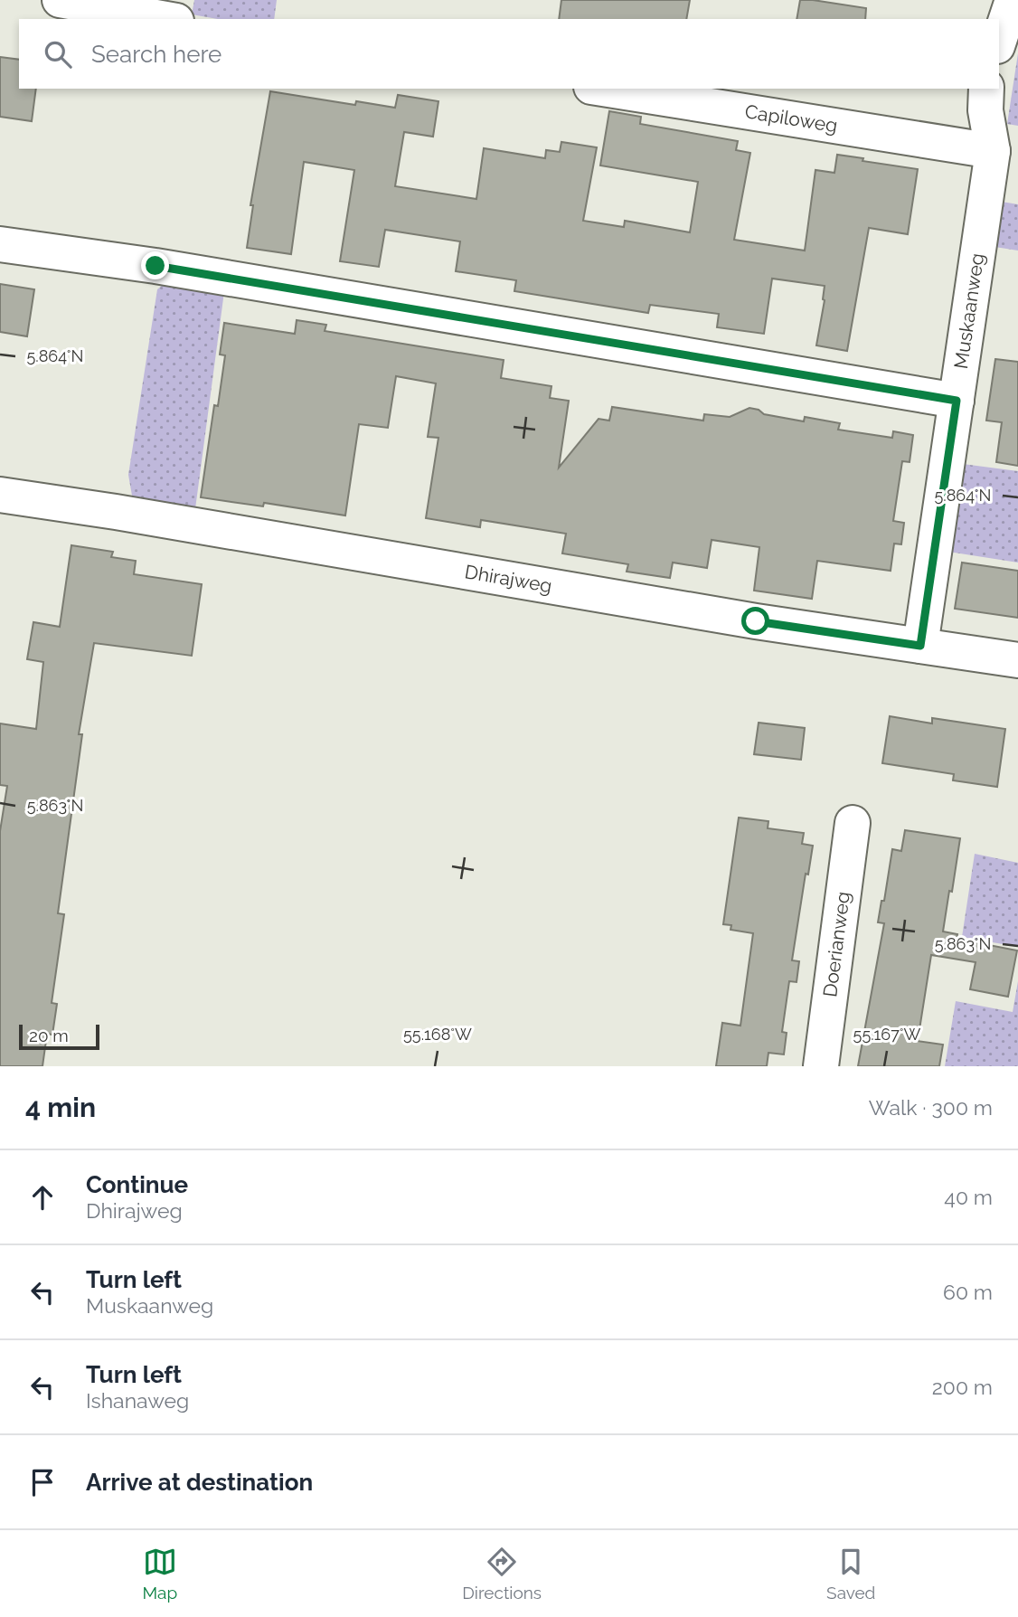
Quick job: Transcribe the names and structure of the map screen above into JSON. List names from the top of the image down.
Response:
{
  "streets": {
    "street": [
      "Capiloweg",
      "Muskaanweg",
      "Dhirajweg",
      "Doerianweg"
    ]
  },
  "crossings": [
    ["Capiloweg", "Muskaanweg"],
    ["Muskaanweg", "Dhirajweg"]
  ],
  "scale_bar": "20 m",
  "page": {
    "search": "Search here",
    "scale": "20 m",
    "heading": ["4 min", "Walk · 300 m"],
    "list": [
      ["Continue", "Dhirajweg", "40 m"],
      ["Turn left", "Muskaanweg", "60 m"],
      ["Turn left", "Ishanaweg", "200 m"],
      "Arrive at destination"
    ],
    "nav": ["Map", "Directions", "Saved"]
  },
  "coordinates": [
    "5.864°N",
    "5.863°N",
    "55.168°W",
    "55.167°W"
  ]
}
